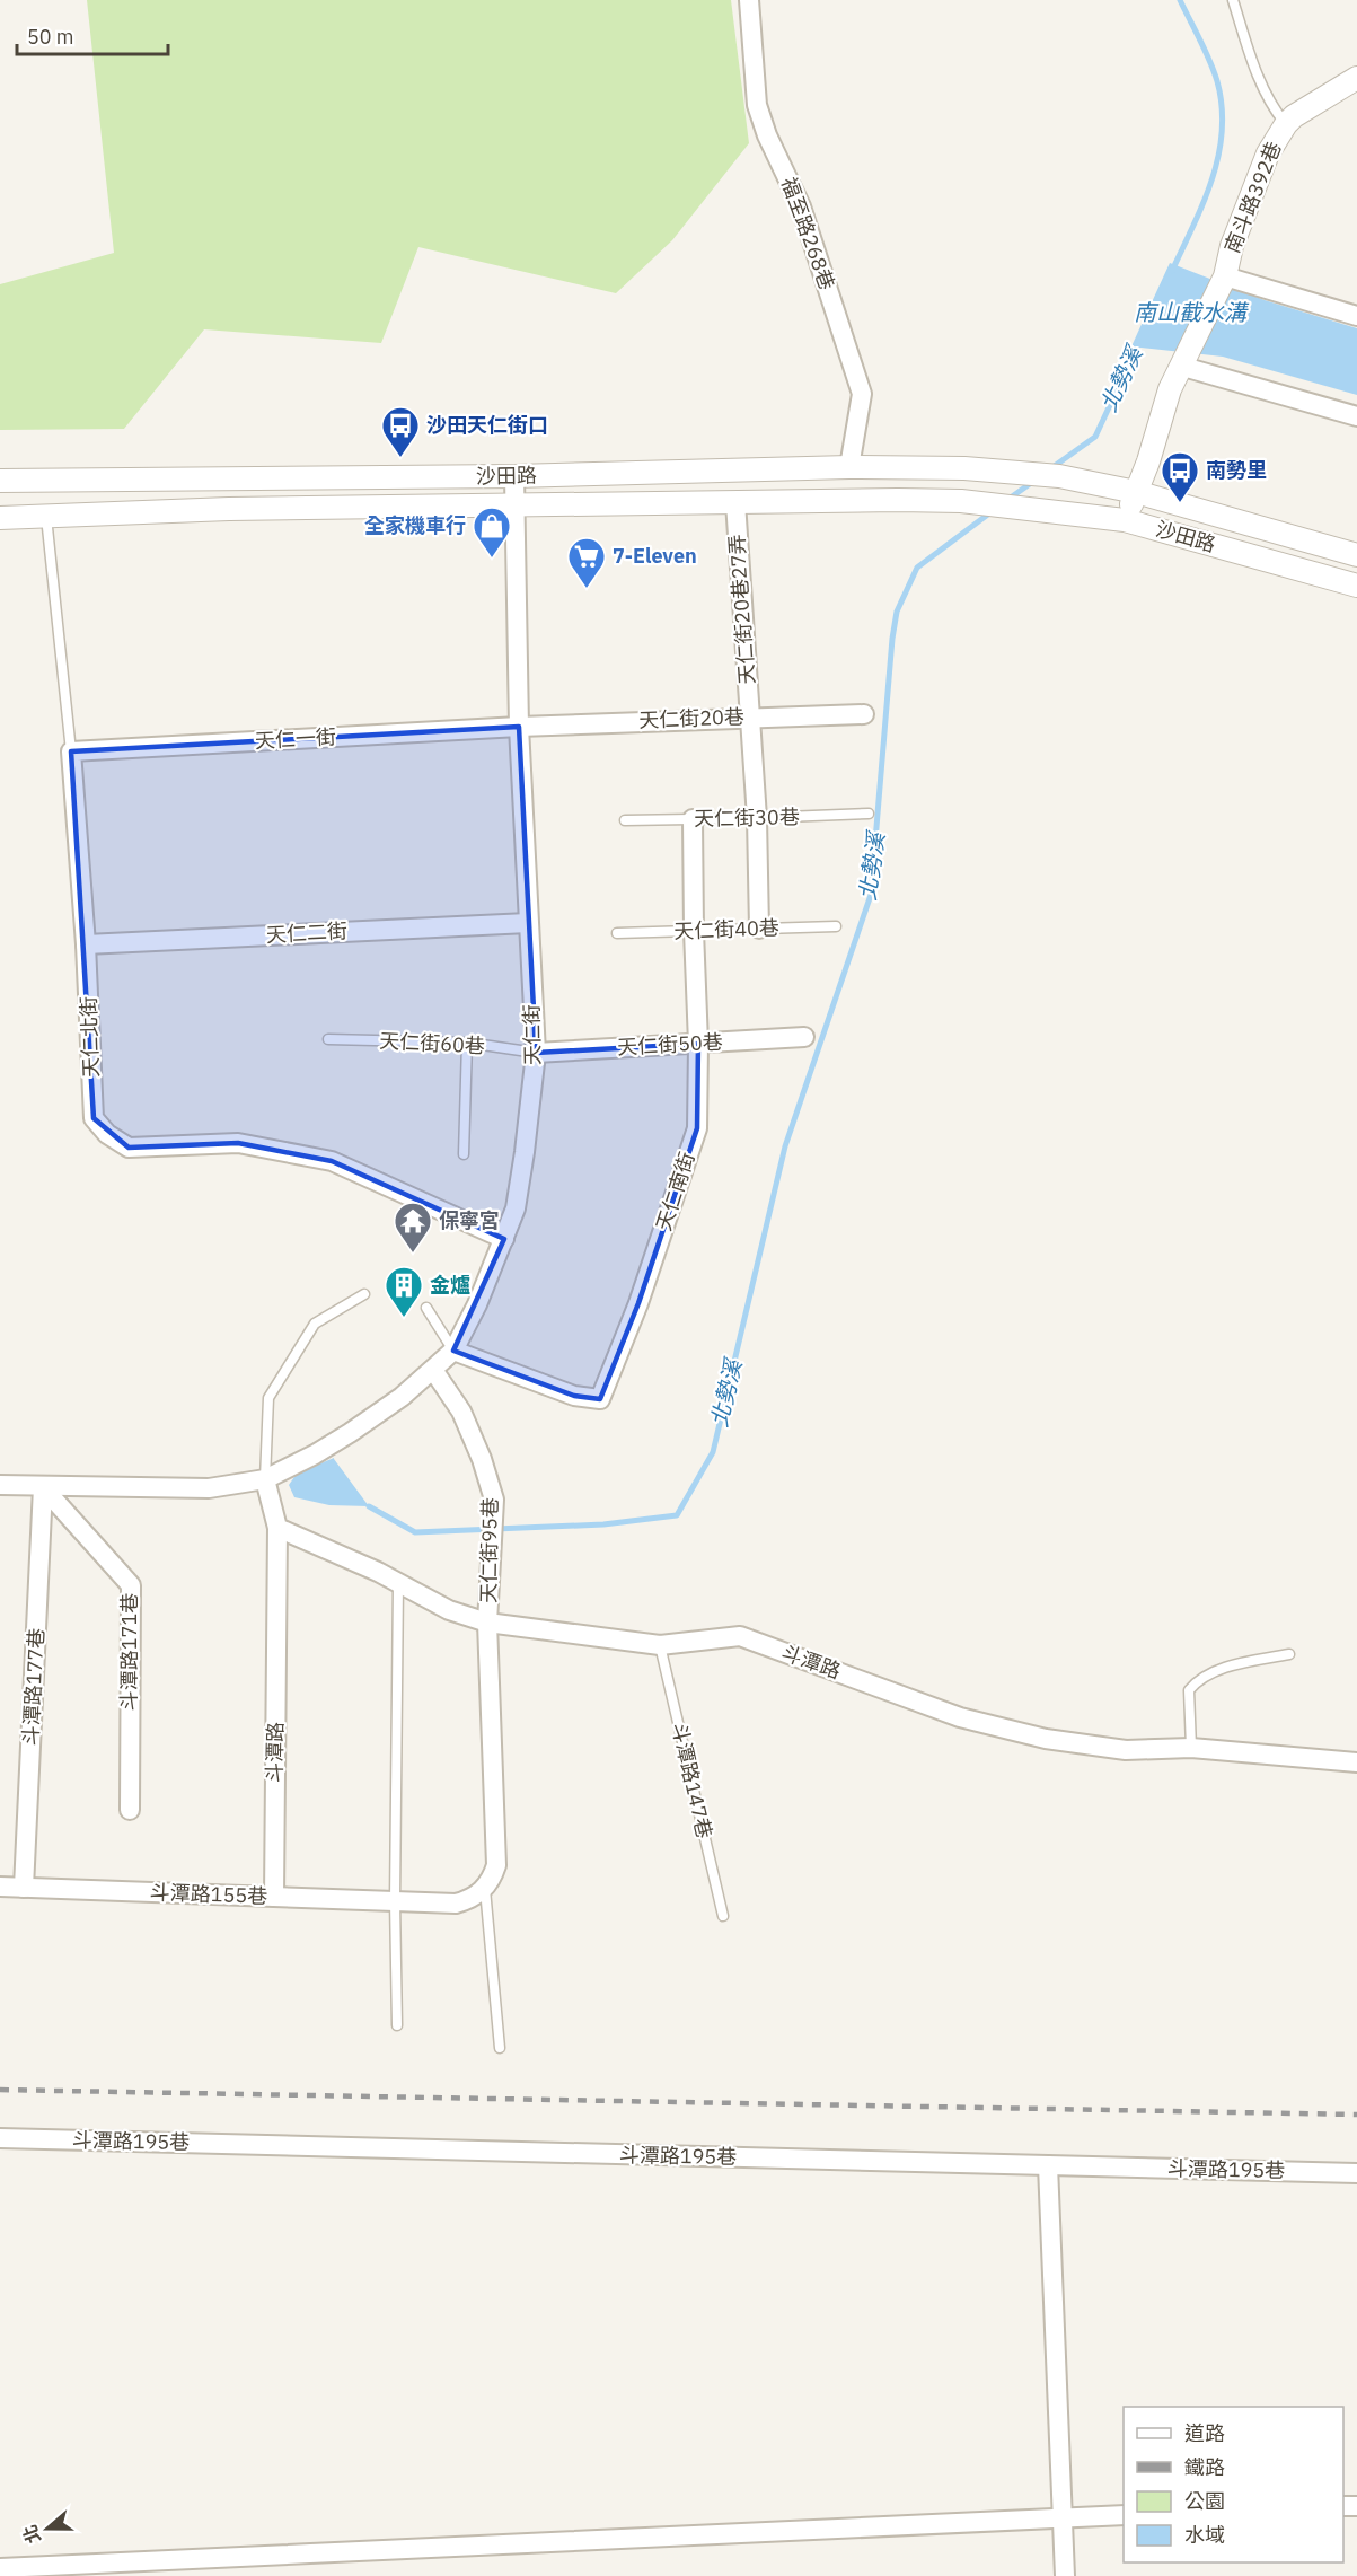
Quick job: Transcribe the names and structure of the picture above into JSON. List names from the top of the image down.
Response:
{
  "streets": {
    "street": [
      "南斗路392巷",
      "福至路268巷",
      "沙田路",
      "天仁街20巷27弄",
      "天仁街20巷",
      "天仁一街",
      "天仁二街",
      "天仁街",
      "天仁北街",
      "天仁街50巷",
      "天仁南街",
      "天仁街95巷",
      "斗潭路171巷",
      "斗潭路",
      "斗潭路177巷",
      "斗潭路155巷",
      "斗潭路195巷"
    ],
    "lane": [
      "天仁街30巷",
      "天仁街40巷",
      "天仁街60巷",
      "斗潭路147巷"
    ]
  },
  "crossings": [
    ["福至路268巷", "沙田路"],
    ["沙田路", "天仁街20巷27弄"],
    ["沙田路", "天仁街"],
    ["沙田路", "天仁北街"],
    ["天仁街20巷27弄", "天仁街20巷"],
    ["天仁街20巷27弄", "天仁街30巷"],
    ["天仁街20巷27弄", "天仁街40巷"],
    ["天仁街20巷", "天仁一街"],
    ["天仁街20巷", "天仁街"],
    ["天仁一街", "天仁街"],
    ["天仁一街", "天仁北街"],
    ["天仁街30巷", "天仁南街"],
    ["天仁街40巷", "天仁南街"],
    ["天仁二街", "天仁街"],
    ["天仁二街", "天仁北街"],
    ["天仁街", "天仁北街"],
    ["天仁街", "天仁街60巷"],
    ["天仁街", "天仁街50巷"],
    ["天仁街", "天仁南街"],
    ["天仁街", "天仁街95巷"],
    ["天仁街", "斗潭路"],
    ["天仁街60巷", "天仁街50巷"],
    ["天仁街50巷", "天仁南街"],
    ["天仁街95巷", "斗潭路"],
    ["斗潭路171巷", "斗潭路177巷"],
    ["斗潭路", "斗潭路147巷"],
    ["斗潭路", "斗潭路155巷"],
    ["斗潭路177巷", "斗潭路155巷"]
  ],
  "water": ["南山截水溝", "北勢溪"],
  "places": {
    "bus stop": ["沙田天仁街口", "南勢里"],
    "shop": ["全家機車行"],
    "supermarket": ["7-Eleven"],
    "temple": ["保寧宮"],
    "building": ["金爐"]
  },
  "legend": [
    "道路",
    "鐵路",
    "公園",
    "水域"
  ],
  "scale_bar": "50 m",
  "north": "left"
}
